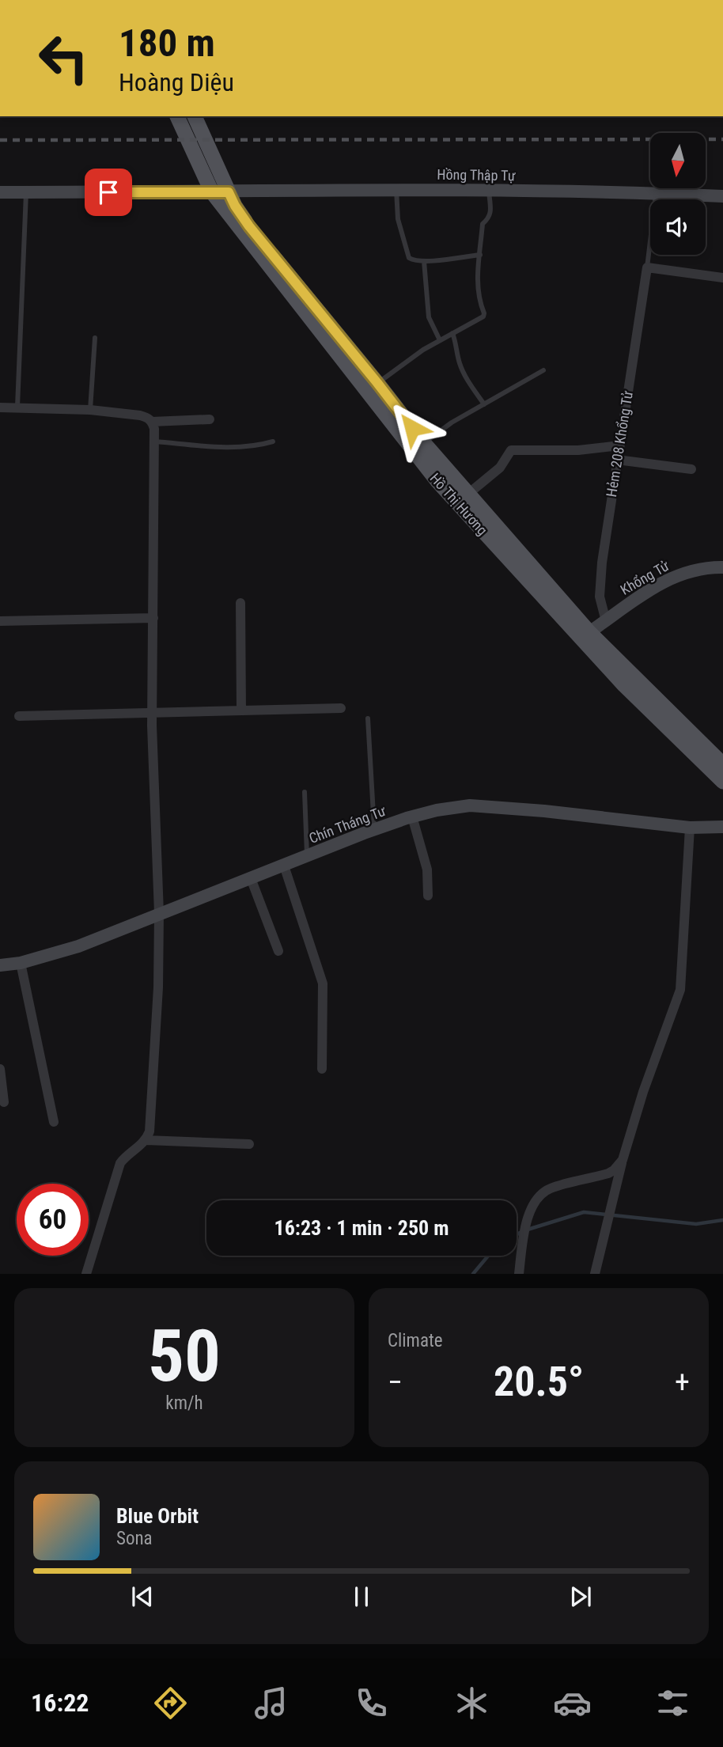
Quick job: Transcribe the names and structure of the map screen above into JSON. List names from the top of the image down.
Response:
{
  "streets": {
    "main road": ["Hồ Thị Hương"],
    "street": [
      "Hồng Thập Tự",
      "Hẻm 208 Khổng Tử",
      "Khổng Tử",
      "Chín Tháng Tư"
    ]
  },
  "crossings": [
    ["Hồng Thập Tự", "Hẻm 208 Khổng Tử"],
    ["Hồng Thập Tự", "Hồ Thị Hương"],
    ["Hẻm 208 Khổng Tử", "Khổng Tử"],
    ["Hồ Thị Hương", "Khổng Tử"]
  ],
  "north": "bottom",
  "page": {
    "turn": ["180 m", "Hoàng Diệu"],
    "limit": "60",
    "trip": "16:23 · 1 min · 250 m",
    "tile": [
      ["50", "km/h"],
      "Climate"
    ],
    "heat": ["−", "20.5°", "+"],
    "song": ["Blue Orbit", "Sona"],
    "tabs": "16:22"
  }
}
